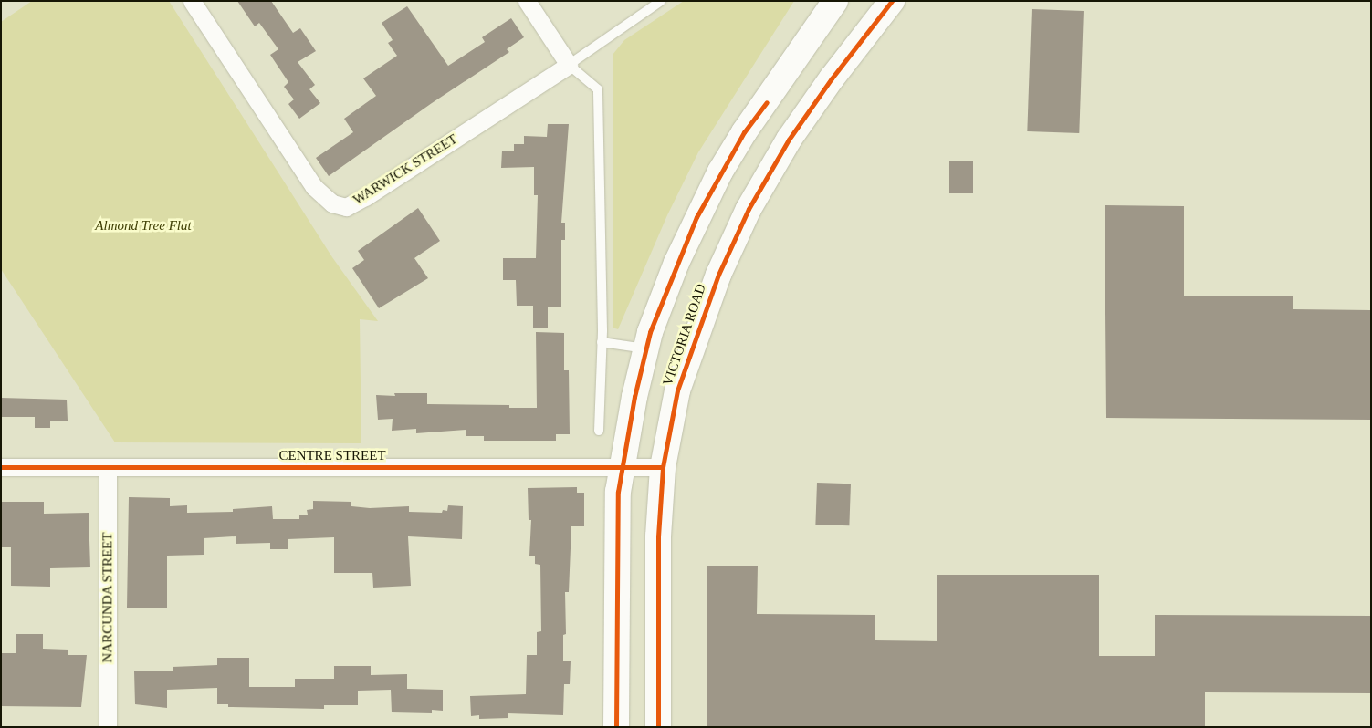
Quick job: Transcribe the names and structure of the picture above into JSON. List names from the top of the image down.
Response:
{
  "streets": {
    "highway": ["VICTORIA ROAD"],
    "street": ["WARWICK STREET", "CENTRE STREET", "NARCUNDA STREET"]
  },
  "crossings": [
    ["VICTORIA ROAD", "CENTRE STREET"],
    ["CENTRE STREET", "NARCUNDA STREET"]
  ],
  "parks": ["Almond Tree Flat"]
}
